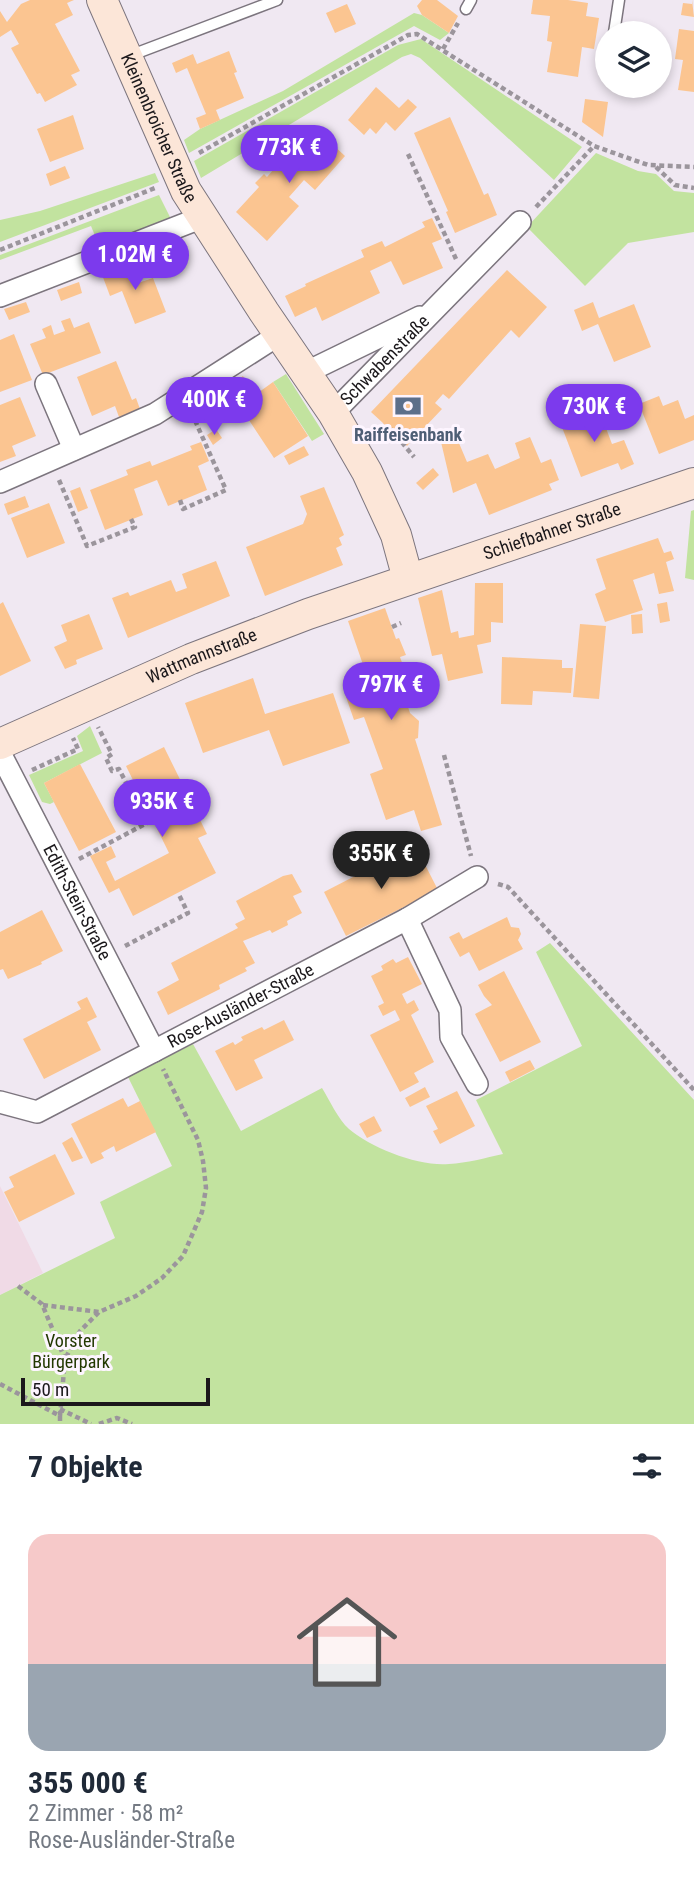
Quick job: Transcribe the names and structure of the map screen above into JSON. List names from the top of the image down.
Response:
{
  "streets": {
    "street": [
      "Kleinenbroicher Straße",
      "Schwabenstraße",
      "Schiefbahner Straße",
      "Wattmannstraße",
      "Edith-Stein-Straße",
      "Rose-Ausländer-Straße"
    ]
  },
  "crossings": [
    ["Kleinenbroicher Straße", "Schwabenstraße"],
    ["Kleinenbroicher Straße", "Schiefbahner Straße"],
    ["Kleinenbroicher Straße", "Wattmannstraße"],
    ["Schiefbahner Straße", "Wattmannstraße"],
    ["Edith-Stein-Straße", "Rose-Ausländer-Straße"]
  ],
  "parks": ["Vorster Bürgerpark"],
  "places": {
    "bank": ["Raiffeisenbank"]
  },
  "scale_bar": "50 m",
  "page": {
    "price": [
      "773K €",
      "1.02M €",
      "400K €",
      "730K €",
      "797K €",
      "935K €",
      "355K €"
    ],
    "scale": "50 m",
    "heading": "7 Objekte",
    "list": [
      {
        "name": "355 000 €",
        "note": "2 Zimmer · 58 m² · Rose-Ausländer-Straße"
      }
    ]
  }
}
